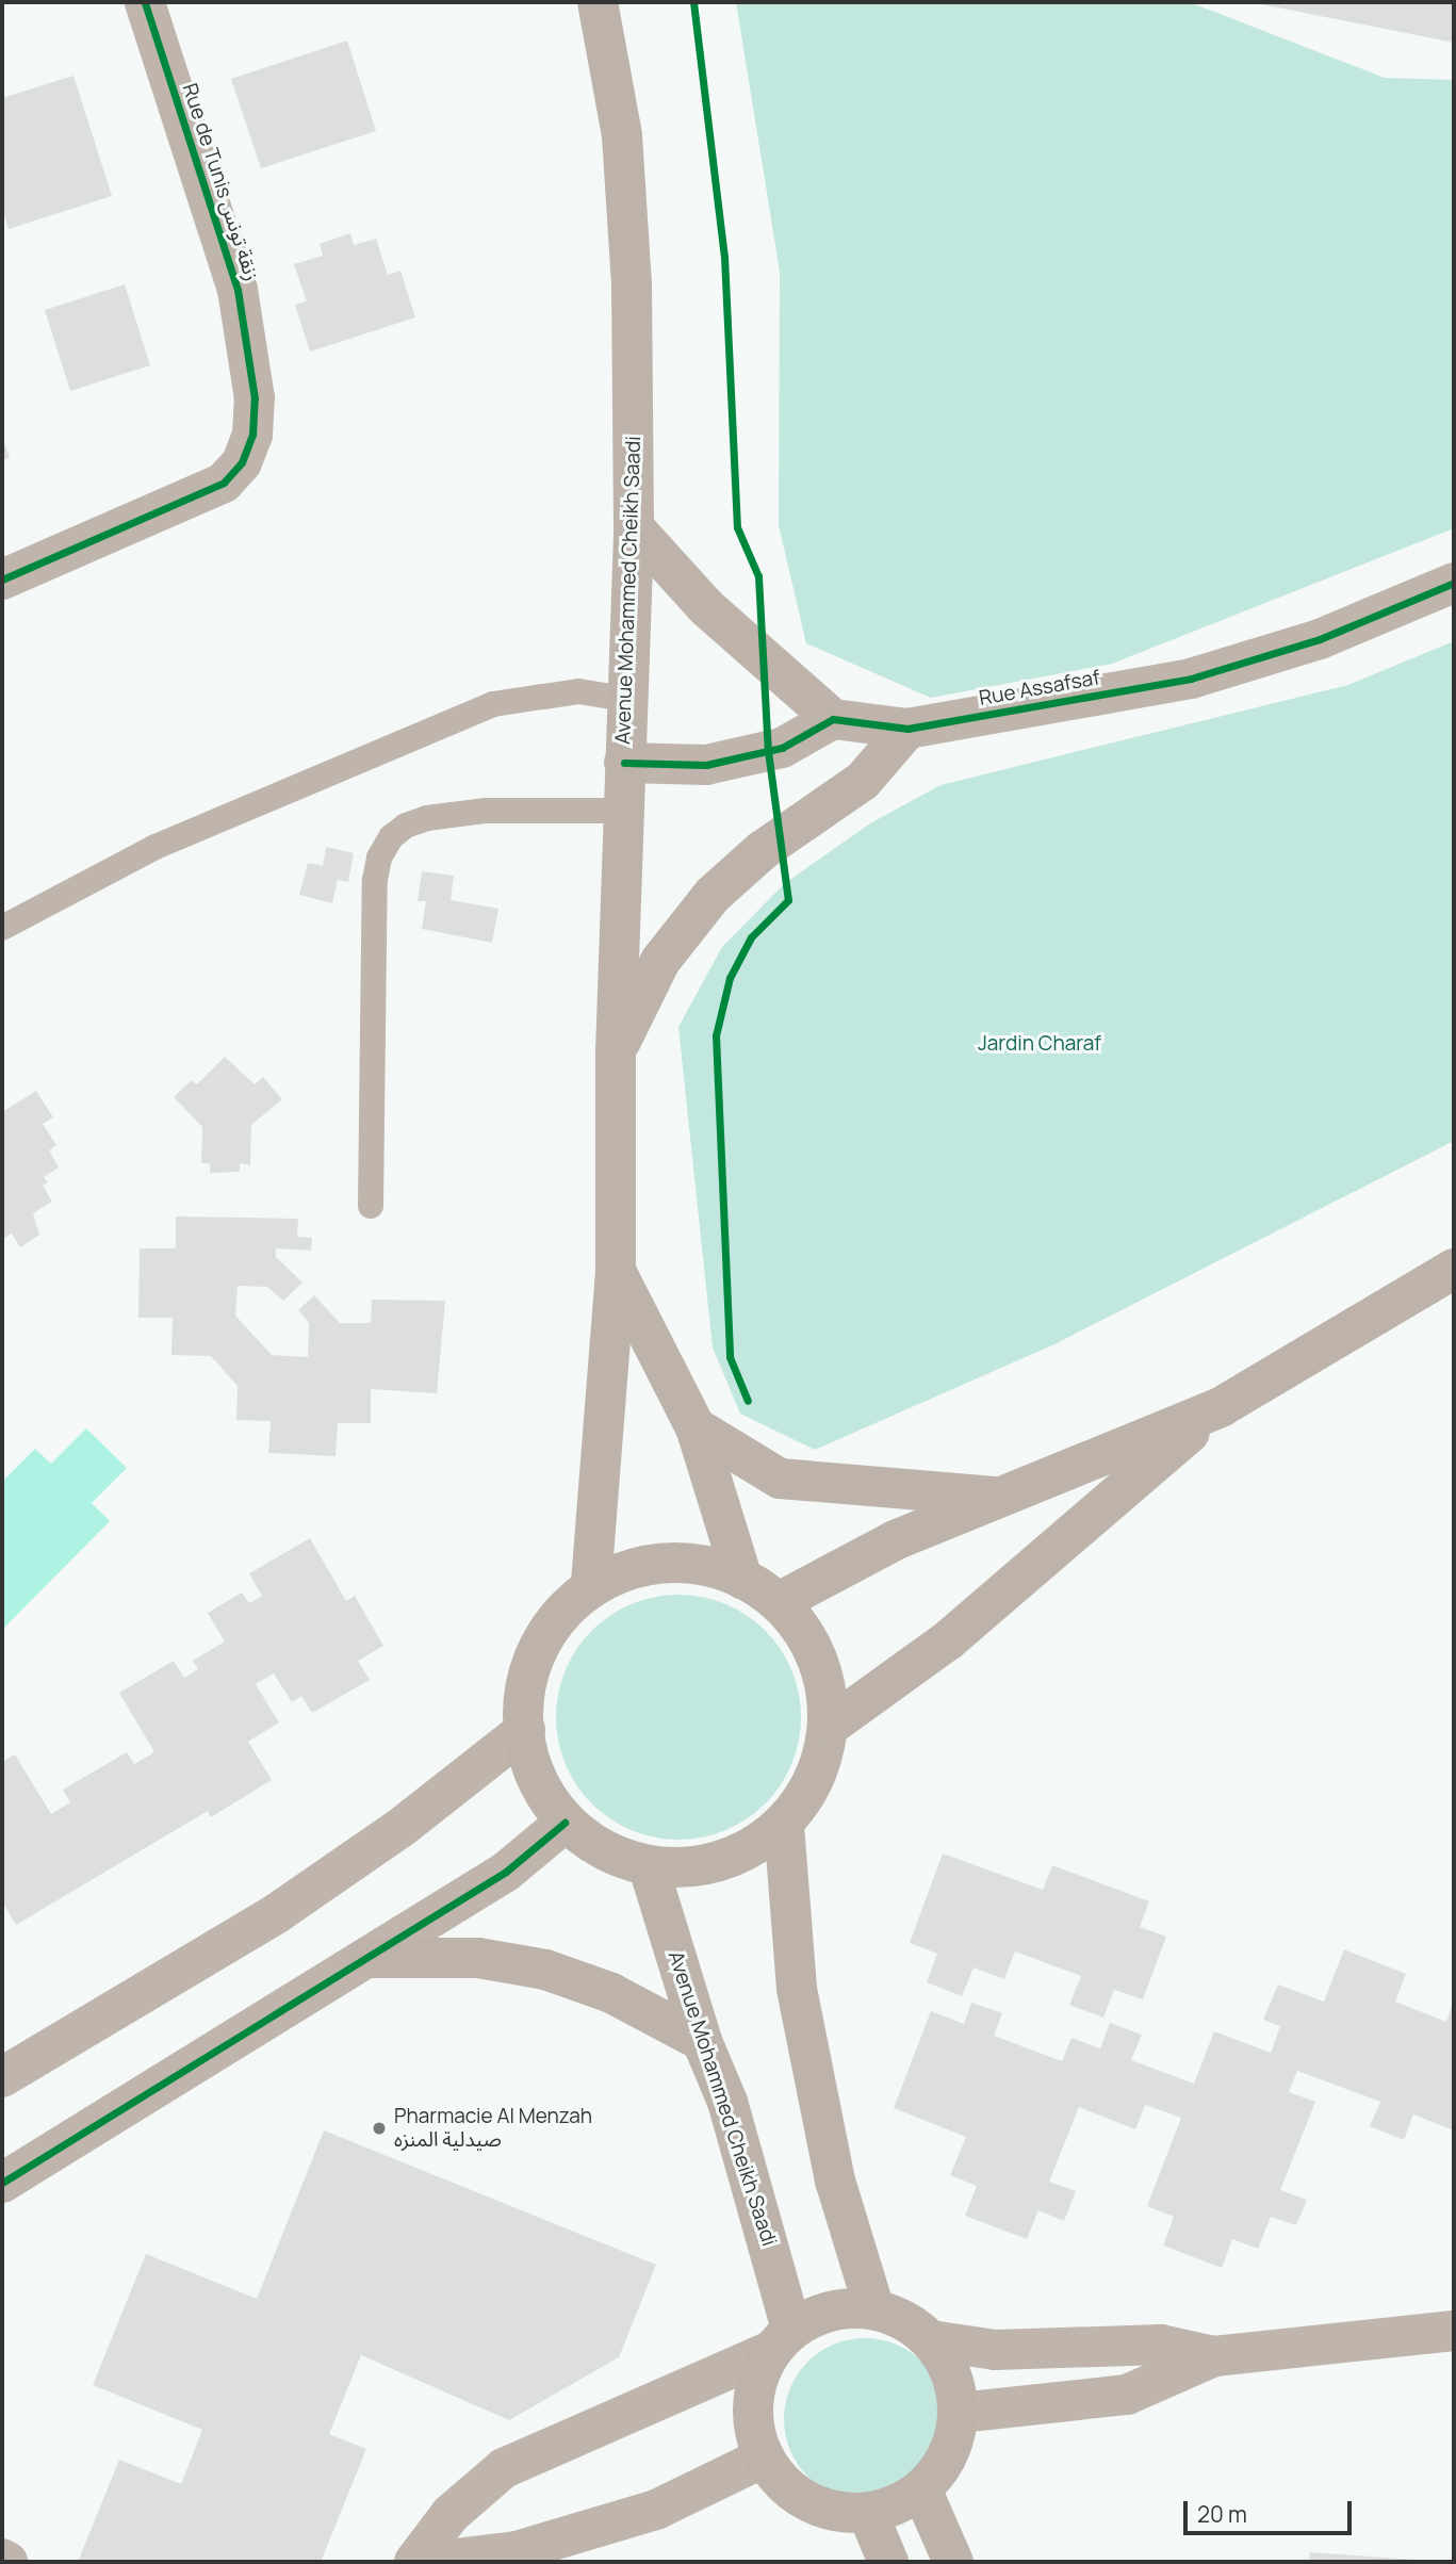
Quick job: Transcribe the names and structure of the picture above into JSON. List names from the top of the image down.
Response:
{
  "streets": {
    "main road": ["Avenue Mohammed Cheikh Saadi"],
    "street": ["Rue de Tunis زنقة تونس", "Rue Assafsaf"]
  },
  "parks": ["Jardin Charaf"],
  "places": ["Pharmacie Al Menzah صيدلية المنزه"],
  "scale_bar": "20 m"
}
